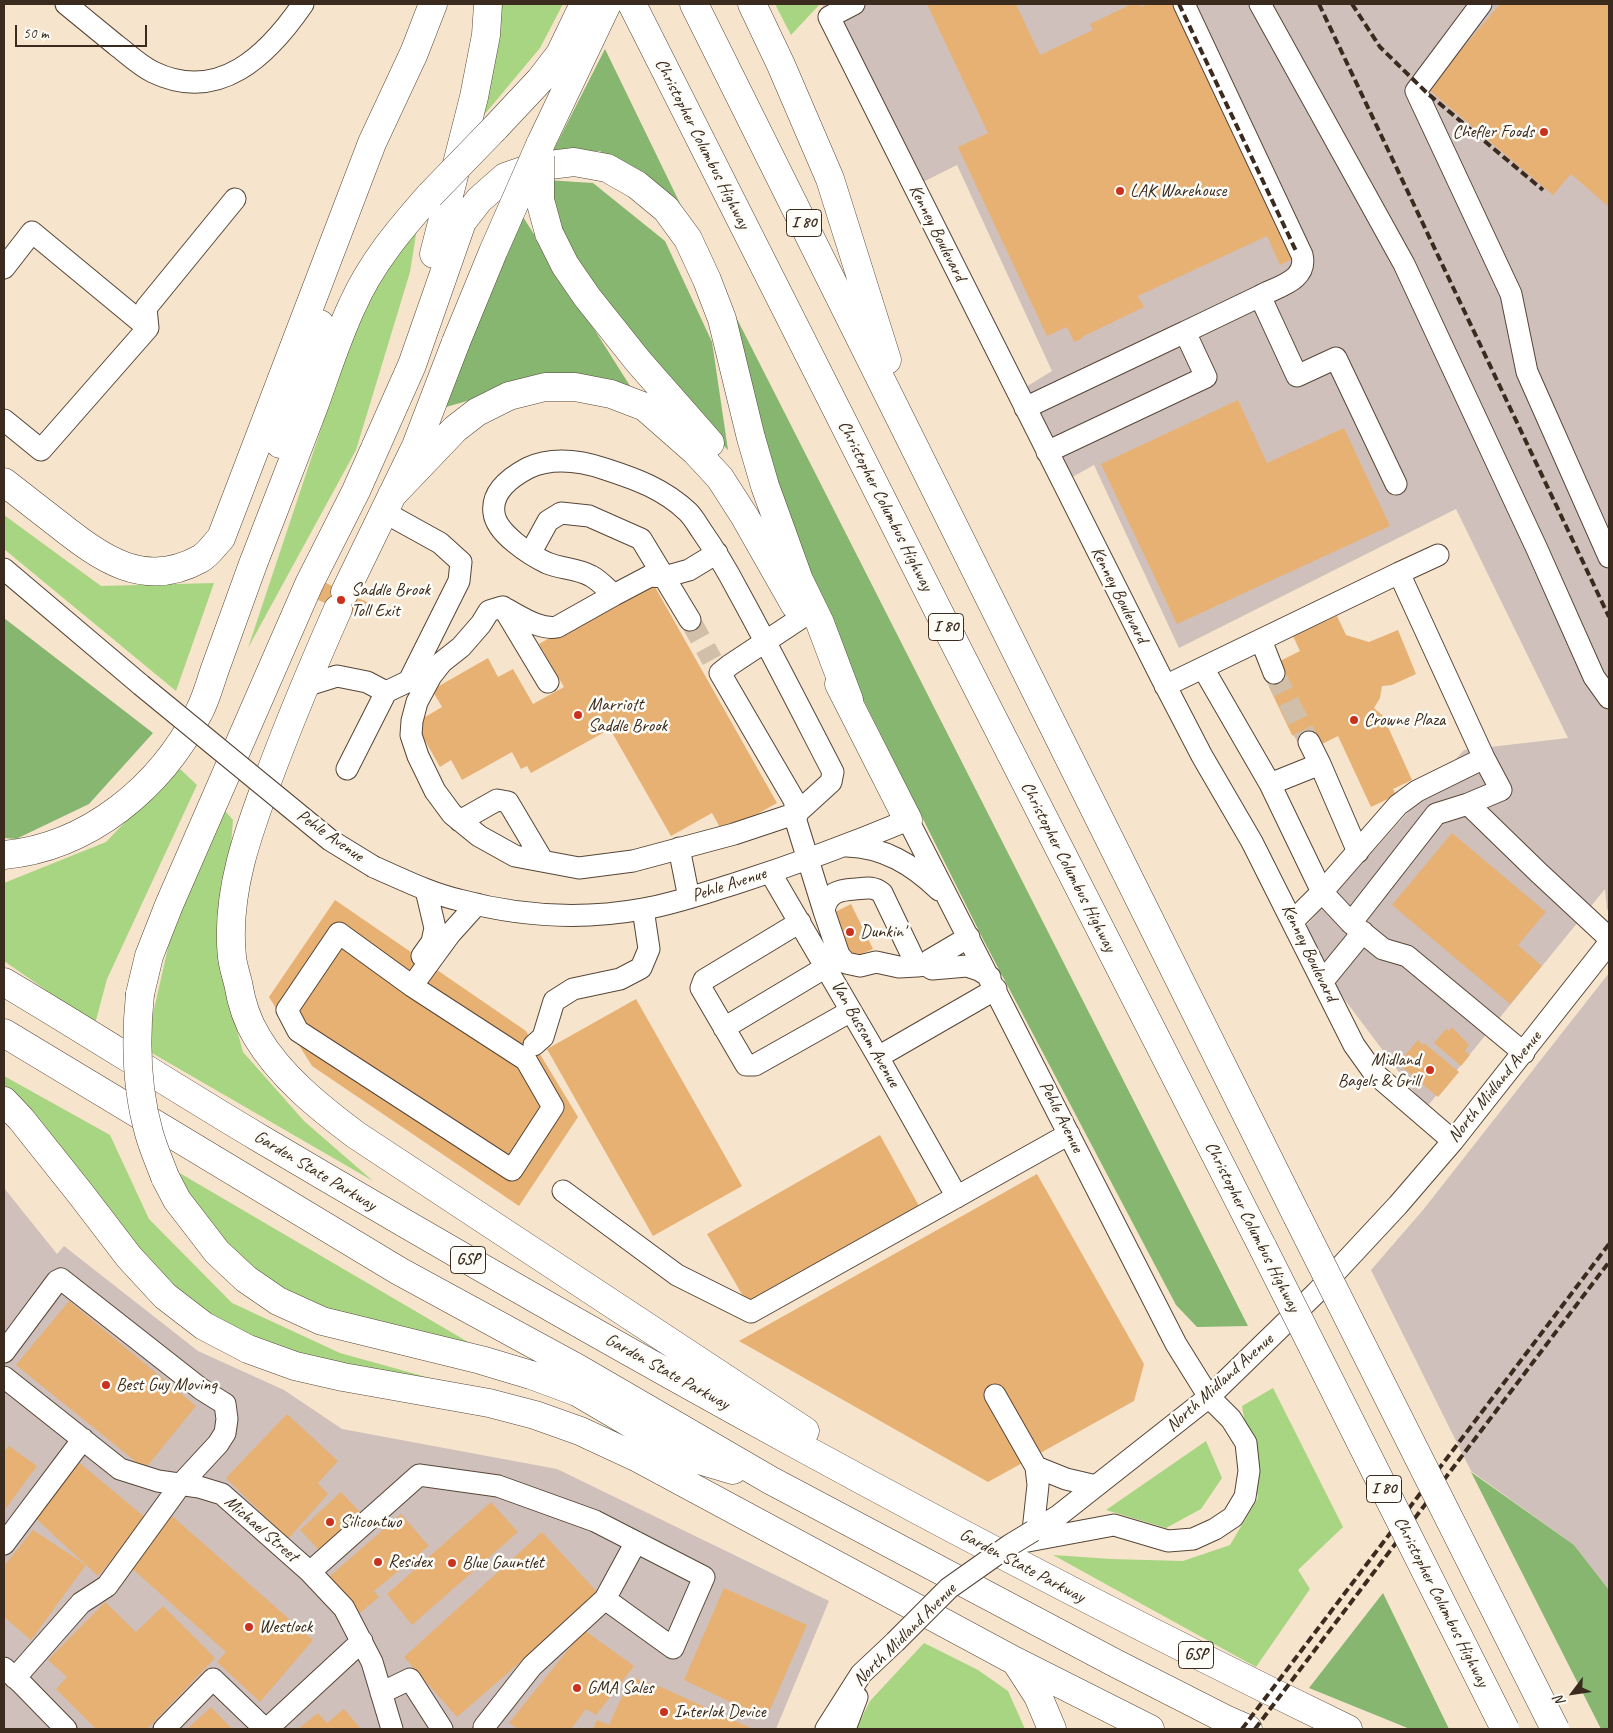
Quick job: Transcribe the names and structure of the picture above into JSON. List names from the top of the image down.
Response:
{
  "streets": {
    "highway": [
      "Christopher Columbus Highway",
      "I 80",
      "Garden State Parkway",
      "GSP"
    ],
    "street": [
      "Kenney Boulevard",
      "Pehle Avenue",
      "Van Bussam Avenue",
      "North Midland Avenue",
      "Michael Street"
    ]
  },
  "crossings": [
    ["Kenney Boulevard", "North Midland Avenue"],
    ["Pehle Avenue", "Van Bussam Avenue"],
    ["Pehle Avenue", "North Midland Avenue"]
  ],
  "places": [
    "Chefler Foods",
    "LAK Warehouse",
    "Saddle Brook Toll Exit",
    "Marriott Saddle Brook",
    "Crowne Plaza",
    "Dunkin'",
    "Midland Bagels & Grill",
    "Best Guy Moving",
    "Silicontwo",
    "Residex",
    "Blue Gauntlet",
    "Westlock",
    "GMA Sales",
    "Interlok Device"
  ],
  "scale_bar": "50 m",
  "north": "bottom left"
}
